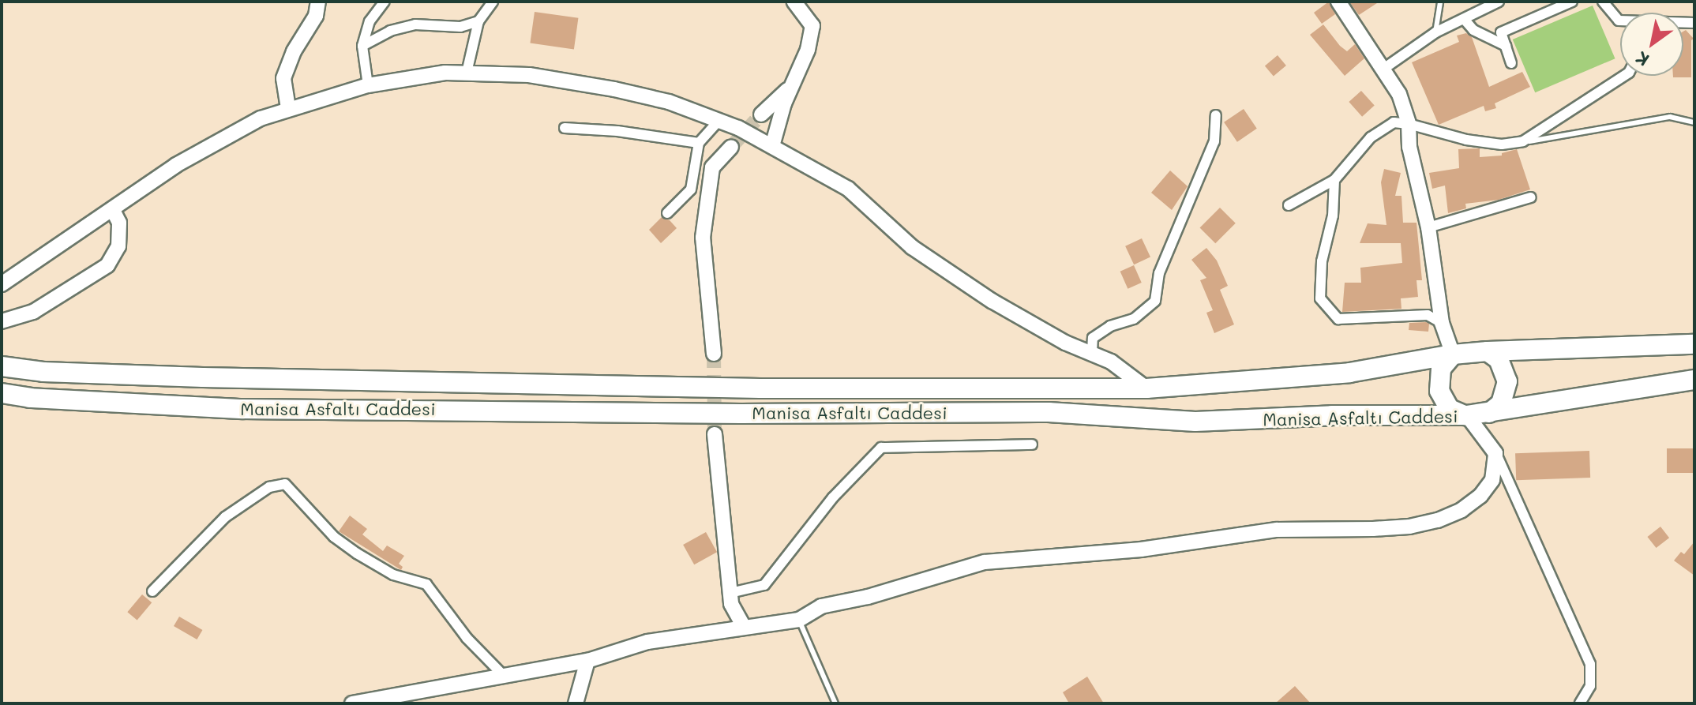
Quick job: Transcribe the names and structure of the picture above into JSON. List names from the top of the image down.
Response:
{
  "streets": {
    "highway": ["Manisa Asfaltı Caddesi"]
  },
  "north": "bottom left"
}
